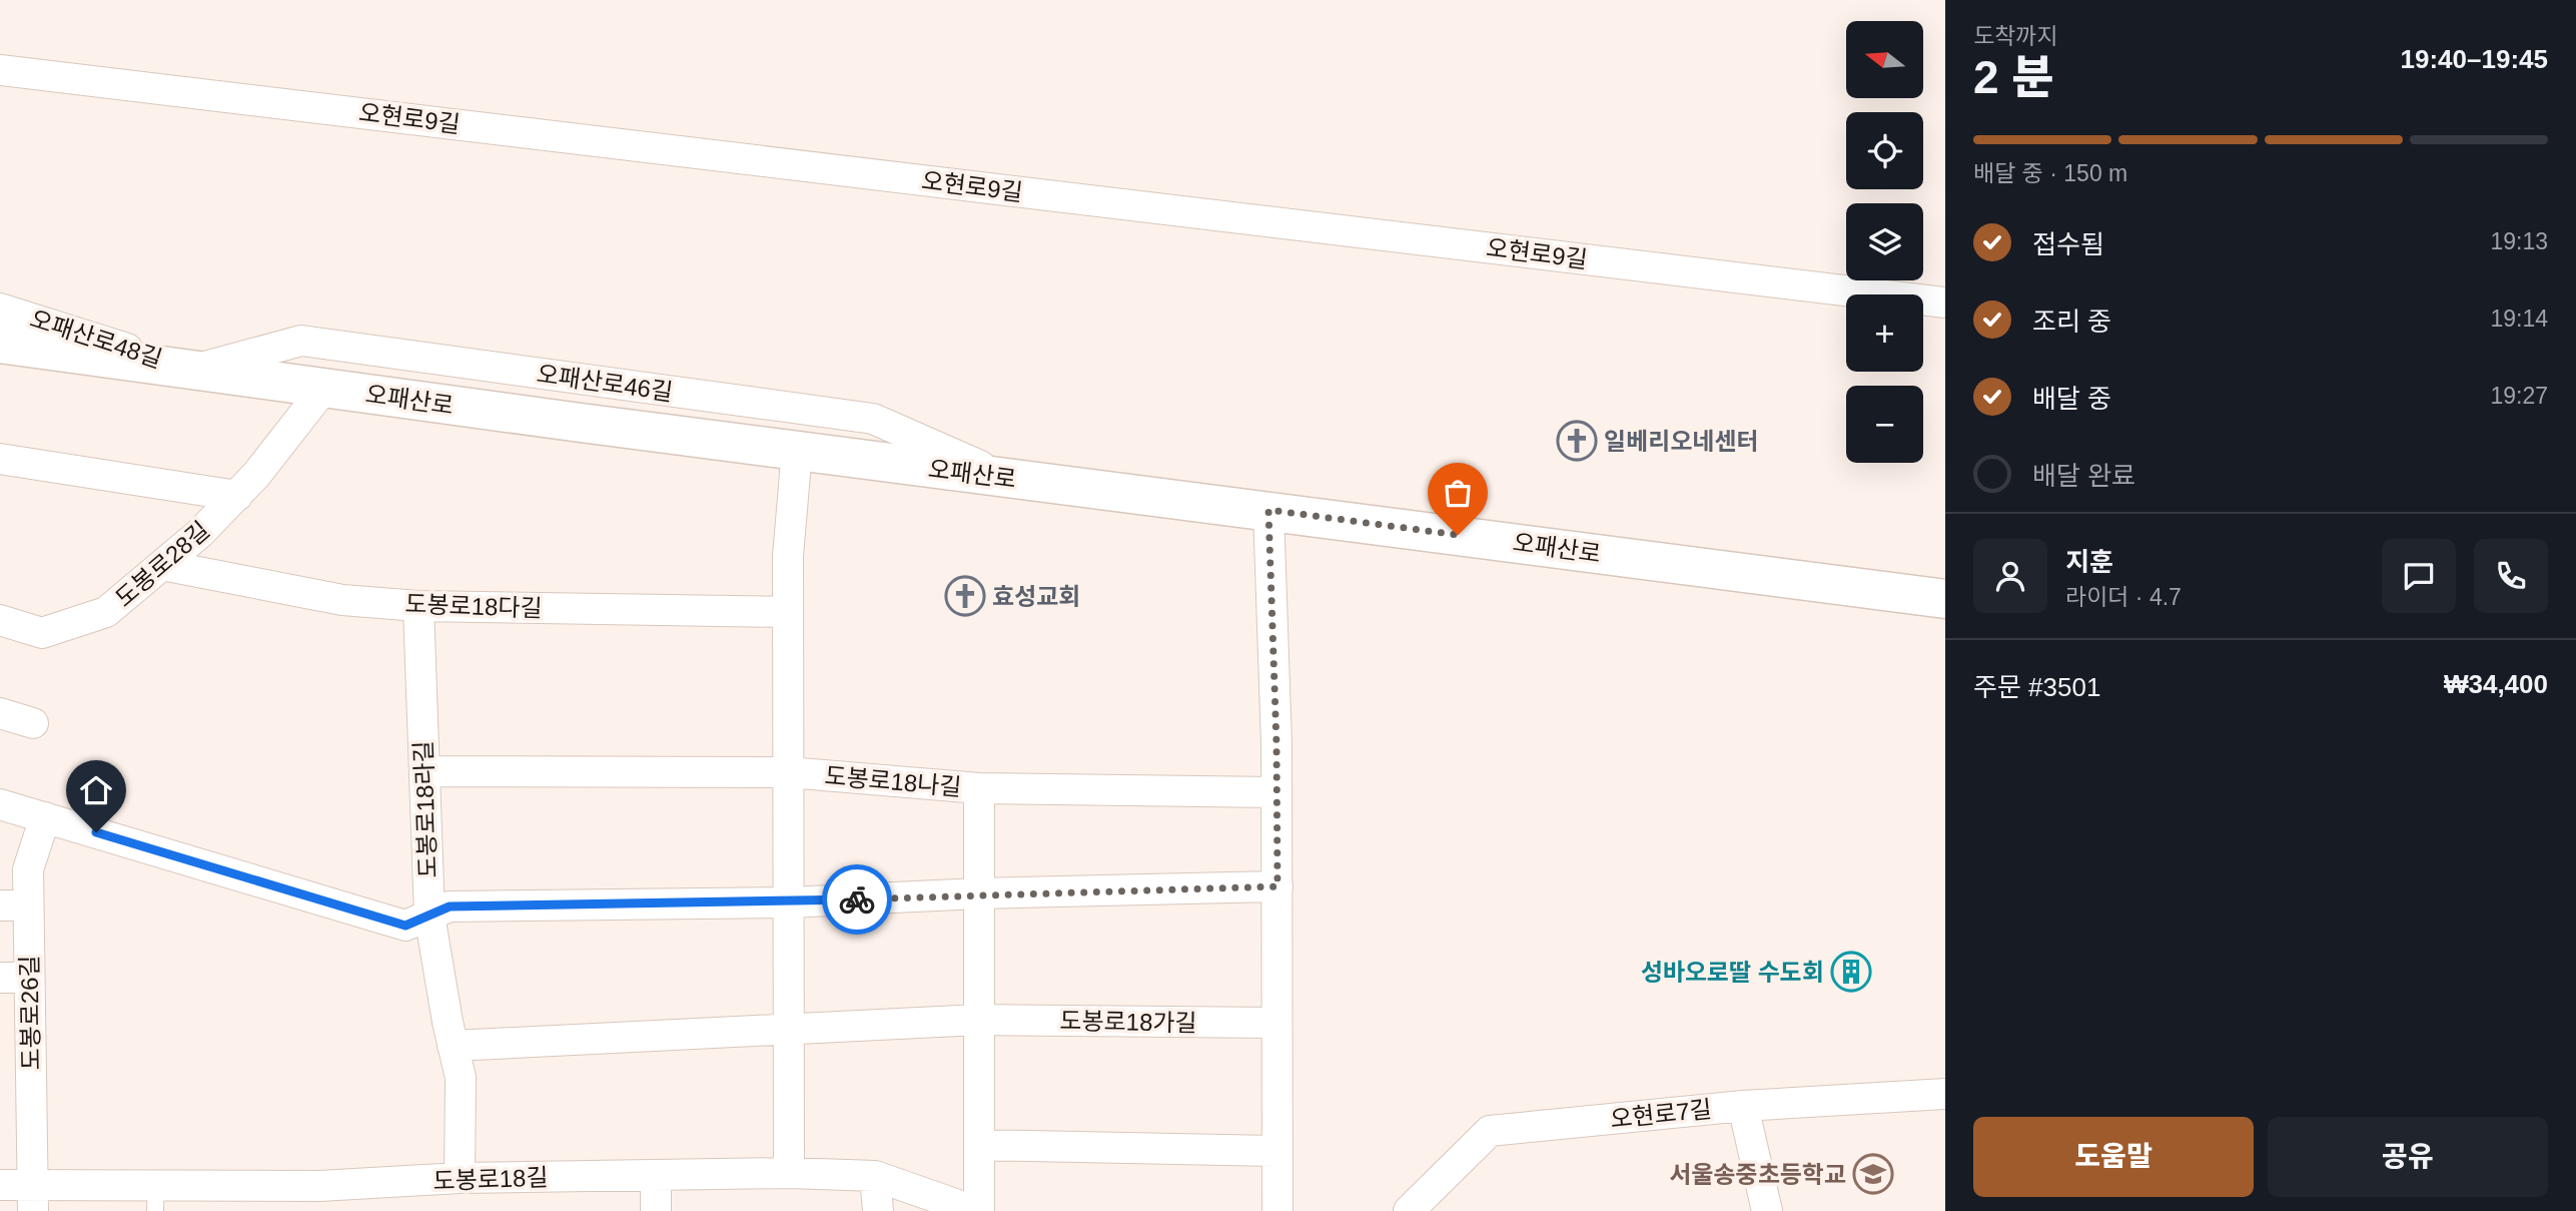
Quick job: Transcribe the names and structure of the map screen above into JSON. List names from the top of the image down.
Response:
{
  "streets": {
    "street": [
      "오현로9길",
      "오패산로48길",
      "오패산로46길",
      "오패산로",
      "도봉로28길",
      "도봉로18다길",
      "도봉로18나길",
      "도봉로18라길",
      "도봉로26길",
      "도봉로18가길",
      "오현로7길",
      "도봉로18길"
    ]
  },
  "crossings": [
    ["오패산로48길", "오패산로46길"],
    ["오패산로48길", "오패산로"],
    ["오패산로46길", "오패산로"],
    ["오패산로", "도봉로28길"],
    ["도봉로28길", "도봉로18다길"],
    ["도봉로18다길", "도봉로18라길"],
    ["도봉로18나길", "도봉로18가길"],
    ["도봉로18나길", "도봉로18길"],
    ["도봉로18라길", "도봉로18길"],
    ["도봉로26길", "도봉로18길"]
  ],
  "places": {
    "church": ["일베리오네센터", "효성교회"],
    "building": ["성바오로딸 수도회"],
    "school or university": ["서울송중초등학교"]
  },
  "north": "left",
  "page": {
    "heading": ["2 분", "도착까지", "19:40–19:45"],
    "panel": [
      "지훈",
      "라이더 · 4.7",
      "주문 #3501",
      "₩34,400"
    ],
    "map_buttons": ["+", "−"],
    "bar": "배달 중 · 150 m",
    "list": [
      ["접수됨", "19:13"],
      ["조리 중", "19:14"],
      ["배달 중", "19:27"],
      "배달 완료"
    ],
    "buttons": ["도움말", "공유"]
  }
}
